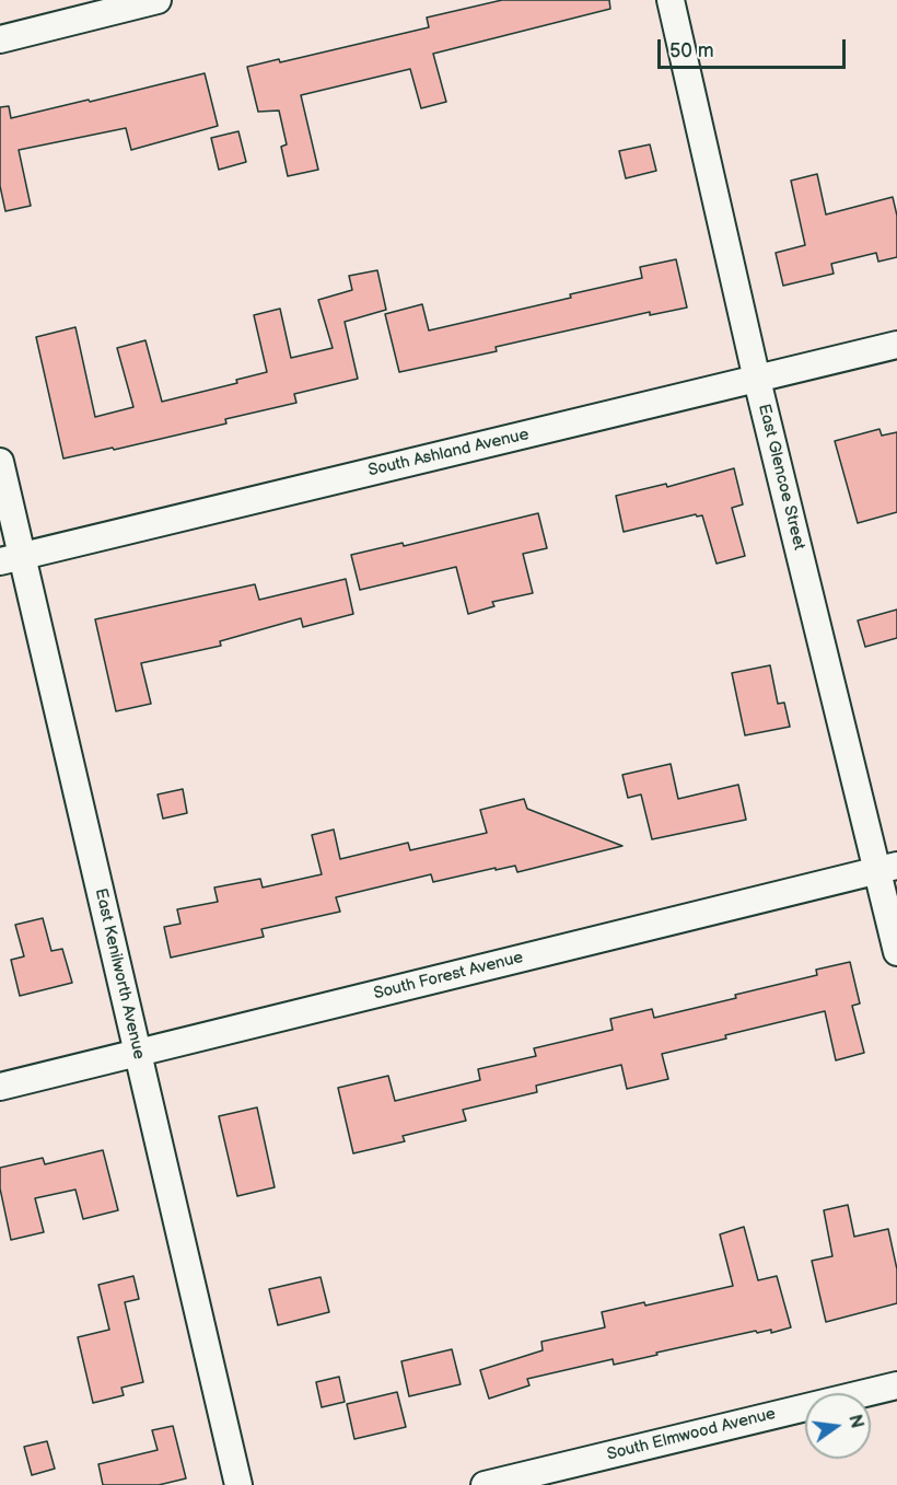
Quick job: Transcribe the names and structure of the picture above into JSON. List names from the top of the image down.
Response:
{
  "streets": {
    "street": [
      "South Ashland Avenue",
      "East Glencoe Street",
      "East Kenilworth Avenue",
      "South Forest Avenue",
      "South Elmwood Avenue"
    ]
  },
  "crossings": [
    ["South Ashland Avenue", "East Glencoe Street"],
    ["South Ashland Avenue", "East Kenilworth Avenue"],
    ["East Glencoe Street", "South Forest Avenue"],
    ["East Kenilworth Avenue", "South Forest Avenue"]
  ],
  "scale_bar": "50 m",
  "north": "right"
}
